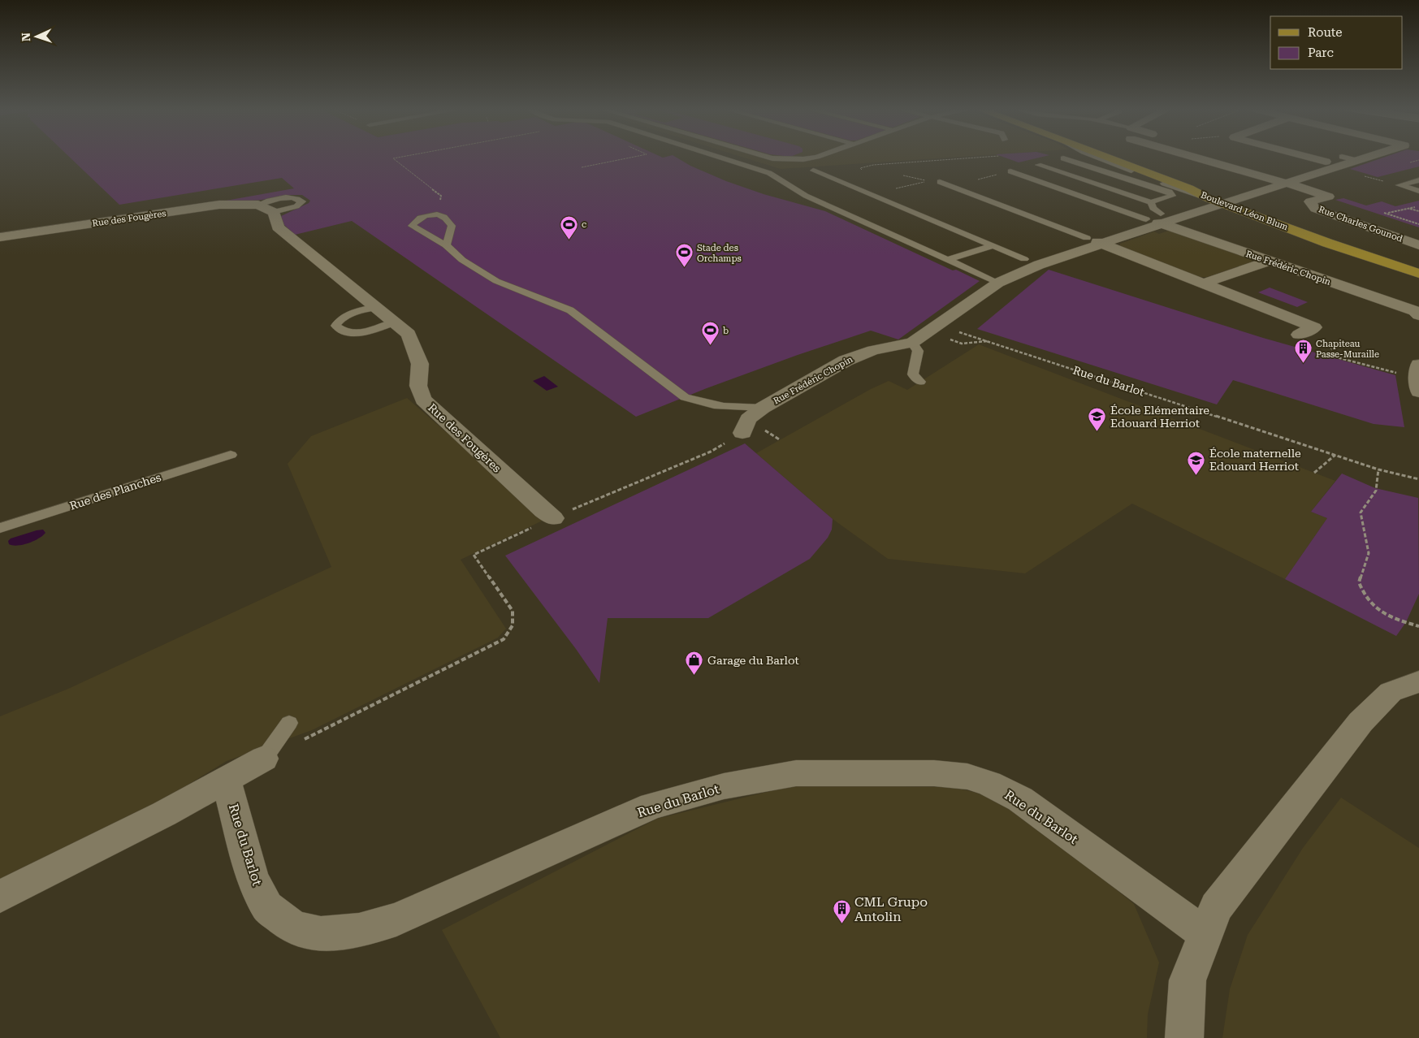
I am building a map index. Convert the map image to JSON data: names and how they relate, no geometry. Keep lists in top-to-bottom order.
{
  "streets": {
    "main road": ["Boulevard Léon Blum"],
    "street": [
      "Rue des Fougères",
      "Rue Charles Gounod",
      "Rue Frédéric Chopin",
      "Rue du Barlot"
    ],
    "lane": ["Rue des Planches"]
  },
  "crossings": [
    ["Boulevard Léon Blum", "Rue Frédéric Chopin"],
    ["Rue Charles Gounod", "Rue Frédéric Chopin"],
    ["Rue Frédéric Chopin", "Rue du Barlot"]
  ],
  "places": {
    "sports": ["c", "Stade des Orchamps", "b"],
    "building": ["Chapiteau Passe-Muraille", "CML Grupo Antolin"],
    "school or university": ["École Elémentaire Edouard Herriot", "École maternelle Edouard Herriot"],
    "shop": ["Garage du Barlot"]
  },
  "legend": ["Route", "Parc"],
  "north": "left"
}
